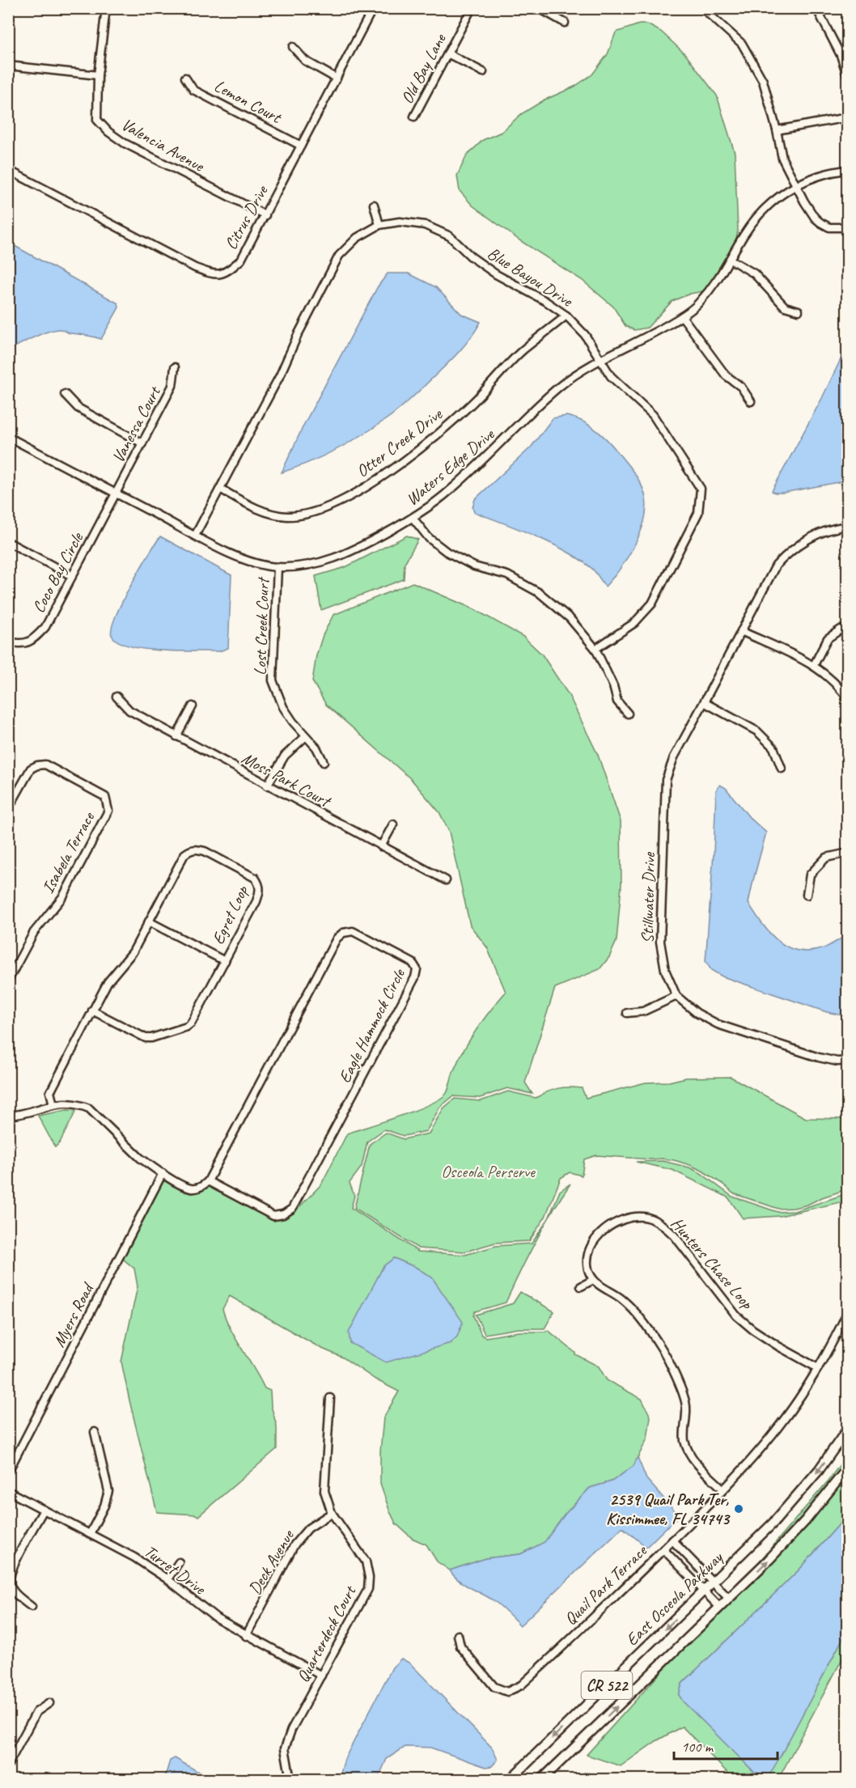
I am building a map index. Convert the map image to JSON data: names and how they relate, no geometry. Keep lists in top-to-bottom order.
{
  "streets": {
    "main road": ["East Osceola Parkway", "CR 522"],
    "street": [
      "Old Bay Lane",
      "Lemon Court",
      "Valencia Avenue",
      "Citrus Drive",
      "Blue Bayou Drive",
      "Vanessa Court",
      "Otter Creek Drive",
      "Waters Edge Drive",
      "Coco Bay Circle",
      "Lost Creek Court",
      "Moss Park Court",
      "Isabela Terrace",
      "Stillwater Drive",
      "Egret Loop",
      "Eagle Hammock Circle",
      "Hunters Chase Loop",
      "Myers Road",
      "Deck Avenue",
      "Turret Drive",
      "Quail Park Terrace",
      "Quarterdeck Court"
    ]
  },
  "crossings": [
    ["Lemon Court", "Citrus Drive"],
    ["Valencia Avenue", "Citrus Drive"],
    ["Blue Bayou Drive", "Otter Creek Drive"],
    ["Blue Bayou Drive", "Waters Edge Drive"],
    ["Vanessa Court", "Waters Edge Drive"],
    ["Vanessa Court", "Coco Bay Circle"],
    ["Waters Edge Drive", "Coco Bay Circle"],
    ["Waters Edge Drive", "Lost Creek Court"],
    ["Hunters Chase Loop", "Quail Park Terrace"],
    ["Deck Avenue", "Turret Drive"],
    ["Deck Avenue", "Quarterdeck Court"],
    ["Turret Drive", "Quarterdeck Court"]
  ],
  "parks": ["Osceola Perserve"],
  "places": ["2539 Quail Park Ter, Kissimmee, FL 34743"],
  "scale_bar": "100 m"
}
